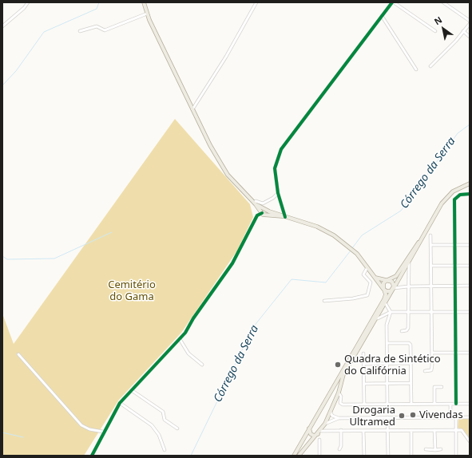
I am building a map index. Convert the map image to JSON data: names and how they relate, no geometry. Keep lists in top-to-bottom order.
{
  "water": ["Córrego da Serra"],
  "parks": ["Cemitério do Gama"],
  "places": ["Quadra de Sintético do Califórnia", "Vivendas", "Drogaria Ultramed"],
  "north": "top left"
}
